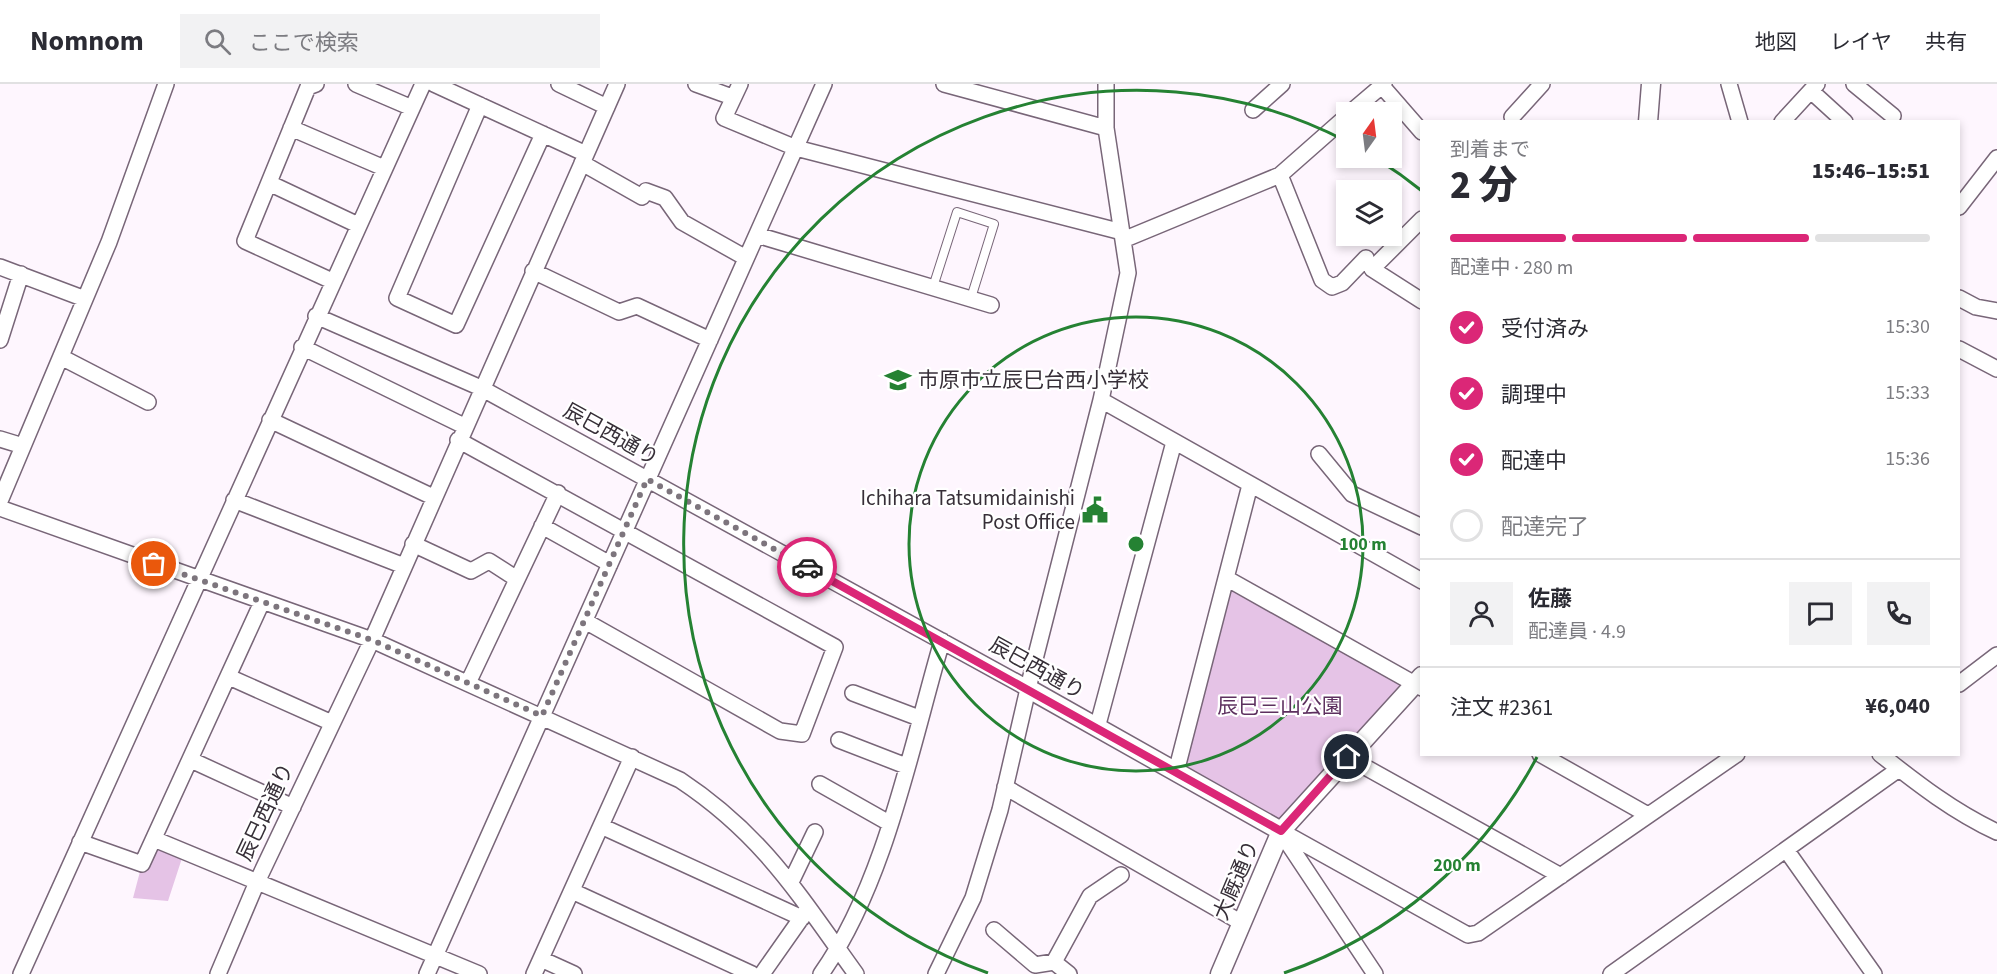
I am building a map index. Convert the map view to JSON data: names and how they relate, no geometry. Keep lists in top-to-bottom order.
{
  "streets": {
    "street": ["辰巳西通り", "大厩通り"]
  },
  "crossings": [
    ["辰巳西通り", "大厩通り"]
  ],
  "parks": ["辰巳三山公園"],
  "places": {
    "school or university": ["市原市立辰巳台西小学校"],
    "public building": ["Ichihara Tatsumidainishi Post Office"]
  },
  "north": "top",
  "page": {
    "header": "Nomnom",
    "search": "ここで検索",
    "nav": ["地図", "レイヤ", "共有"],
    "heading": ["2 分", "到着まで", "15:46–15:51"],
    "panel": [
      "佐藤",
      "配達員 · 4.9",
      "注文 #2361",
      "¥6,040"
    ],
    "bar": "配達中 · 280 m",
    "list": [
      ["受付済み", "15:30"],
      ["調理中", "15:33"],
      ["配達中", "15:36"],
      "配達完了"
    ]
  },
  "rings": ["100 m", "200 m"]
}
